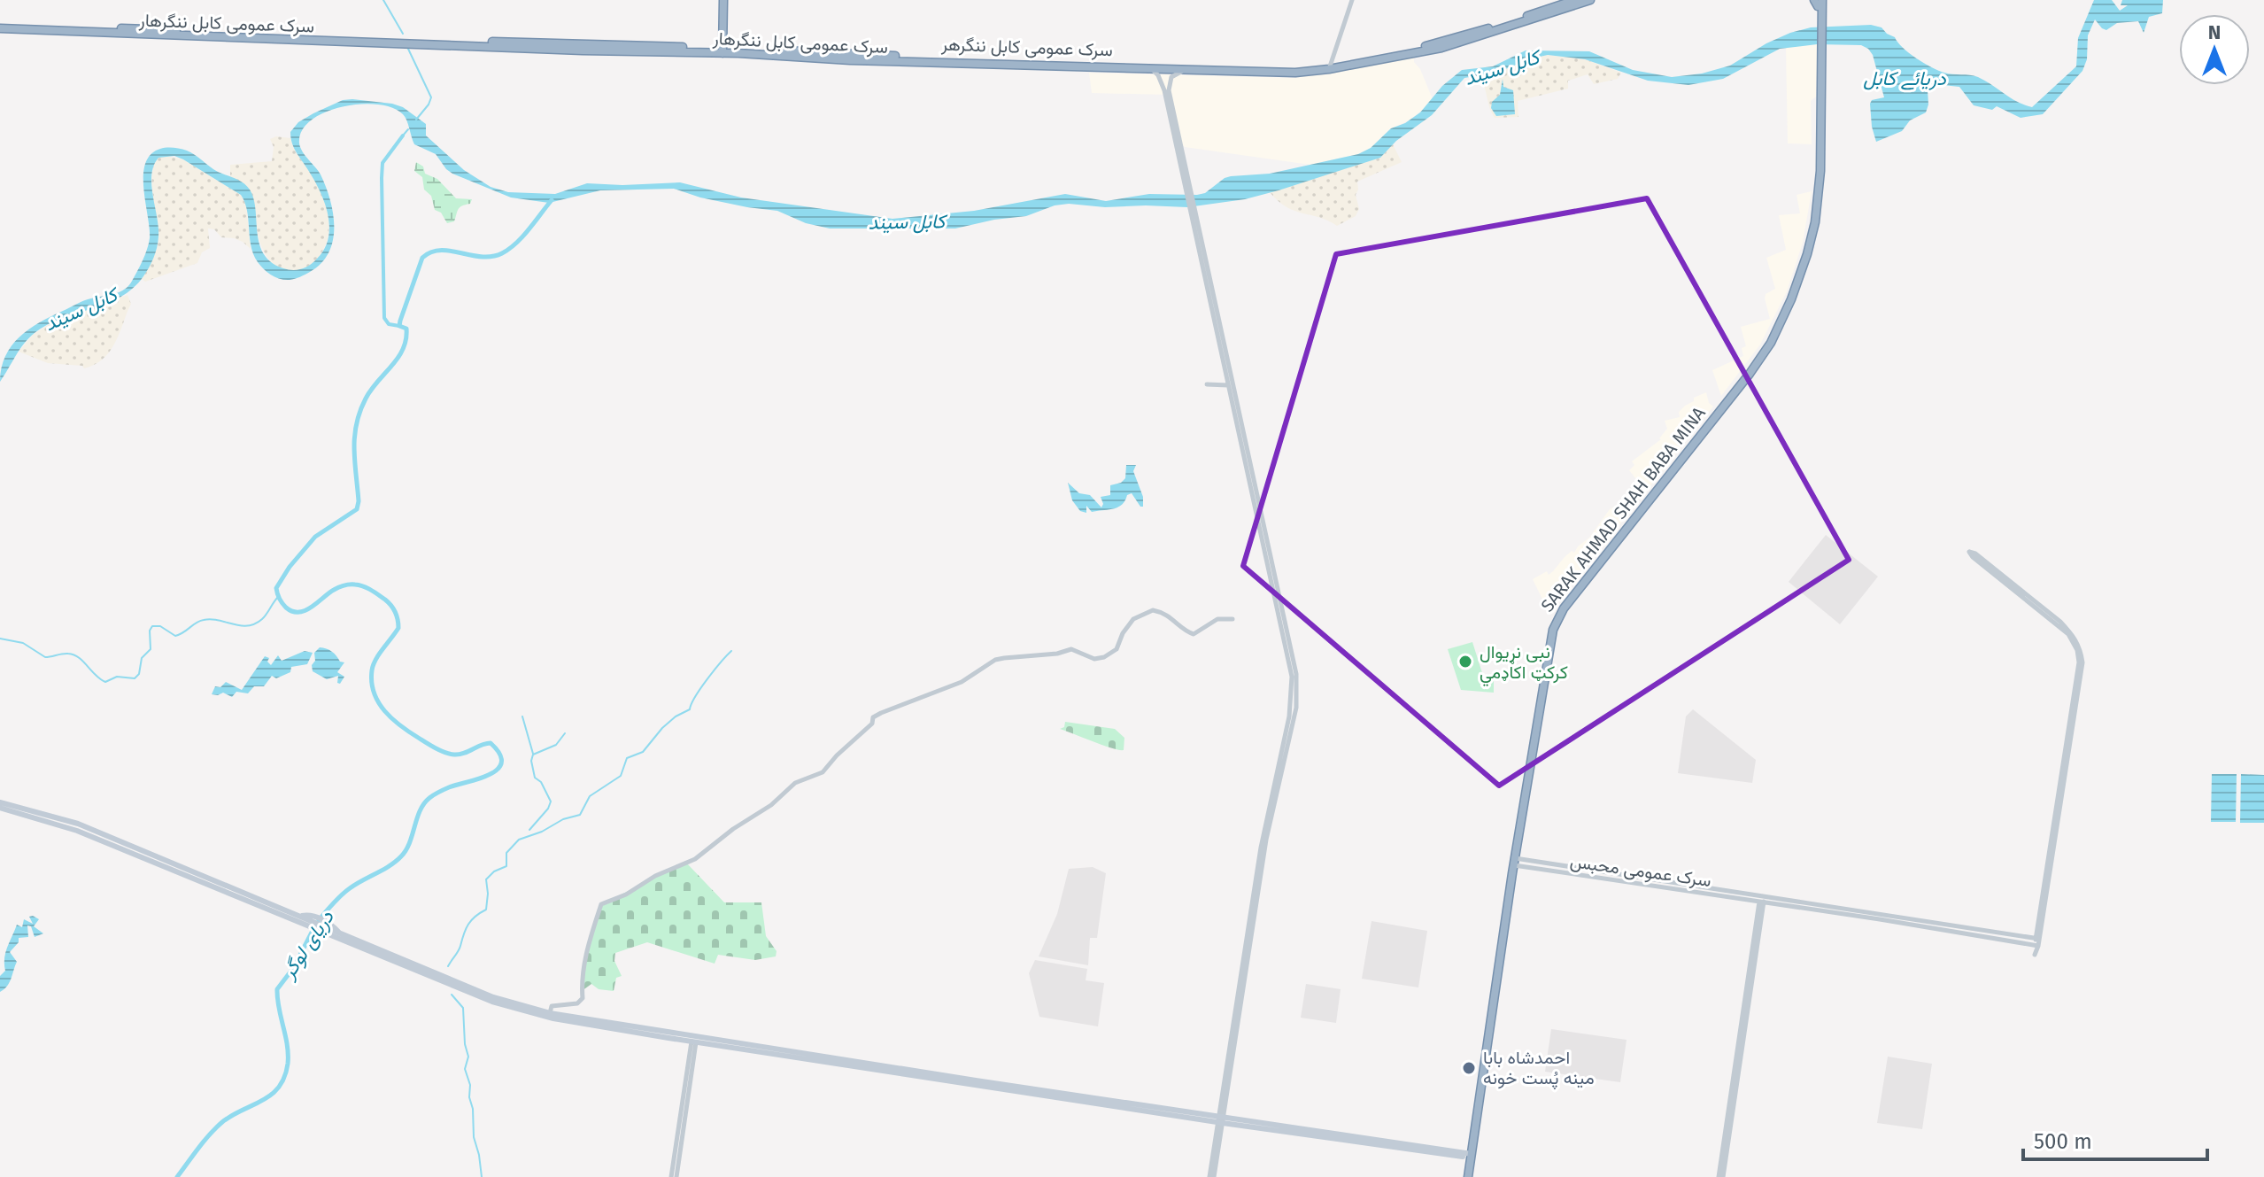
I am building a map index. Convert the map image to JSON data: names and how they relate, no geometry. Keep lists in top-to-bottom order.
{
  "streets": {
    "highway": ["سرک عمومی کابل ننگرهار", "سرک عمومی کابل ننگرهر", "SARAK AHMAD SHAH BABA MINA"],
    "street": ["سرک عمومی محبس"]
  },
  "crossings": [
    ["سرک عمومی کابل ننگرهار", "سرک عمومی کابل ننگرهر"]
  ],
  "water": ["کابل سيند", "دریائے کابل", "دریای لوگر"],
  "places": ["نبی نړیوال کرکټ اکاډمي", "احمدشاه بابا مینه پُست خونه"],
  "scale_bar": "500 m",
  "north": "top"
}
